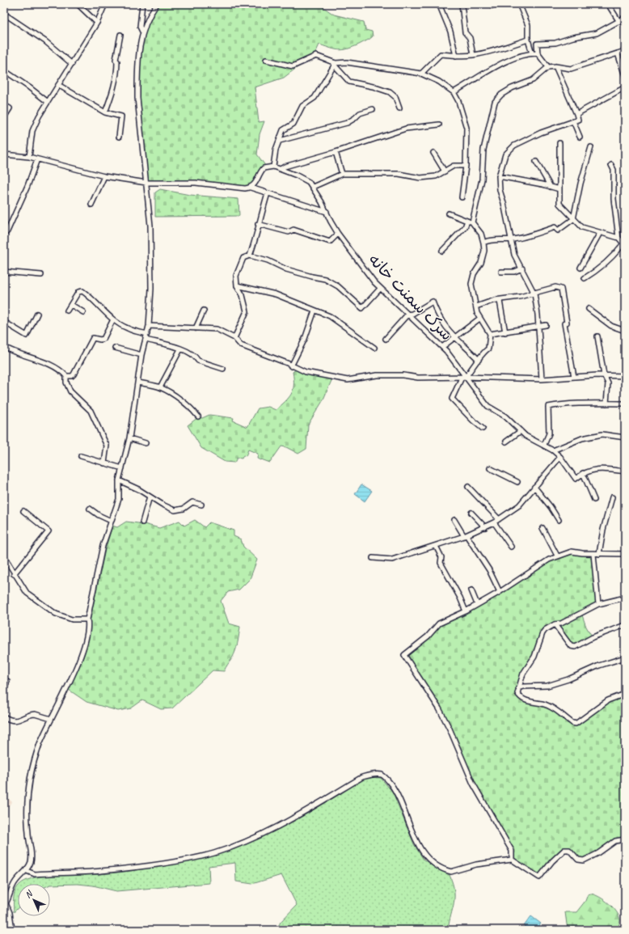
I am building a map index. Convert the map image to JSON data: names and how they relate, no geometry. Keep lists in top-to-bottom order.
{
  "streets": {
    "street": ["سرک سمنت خانه"]
  },
  "north": "top left"
}
